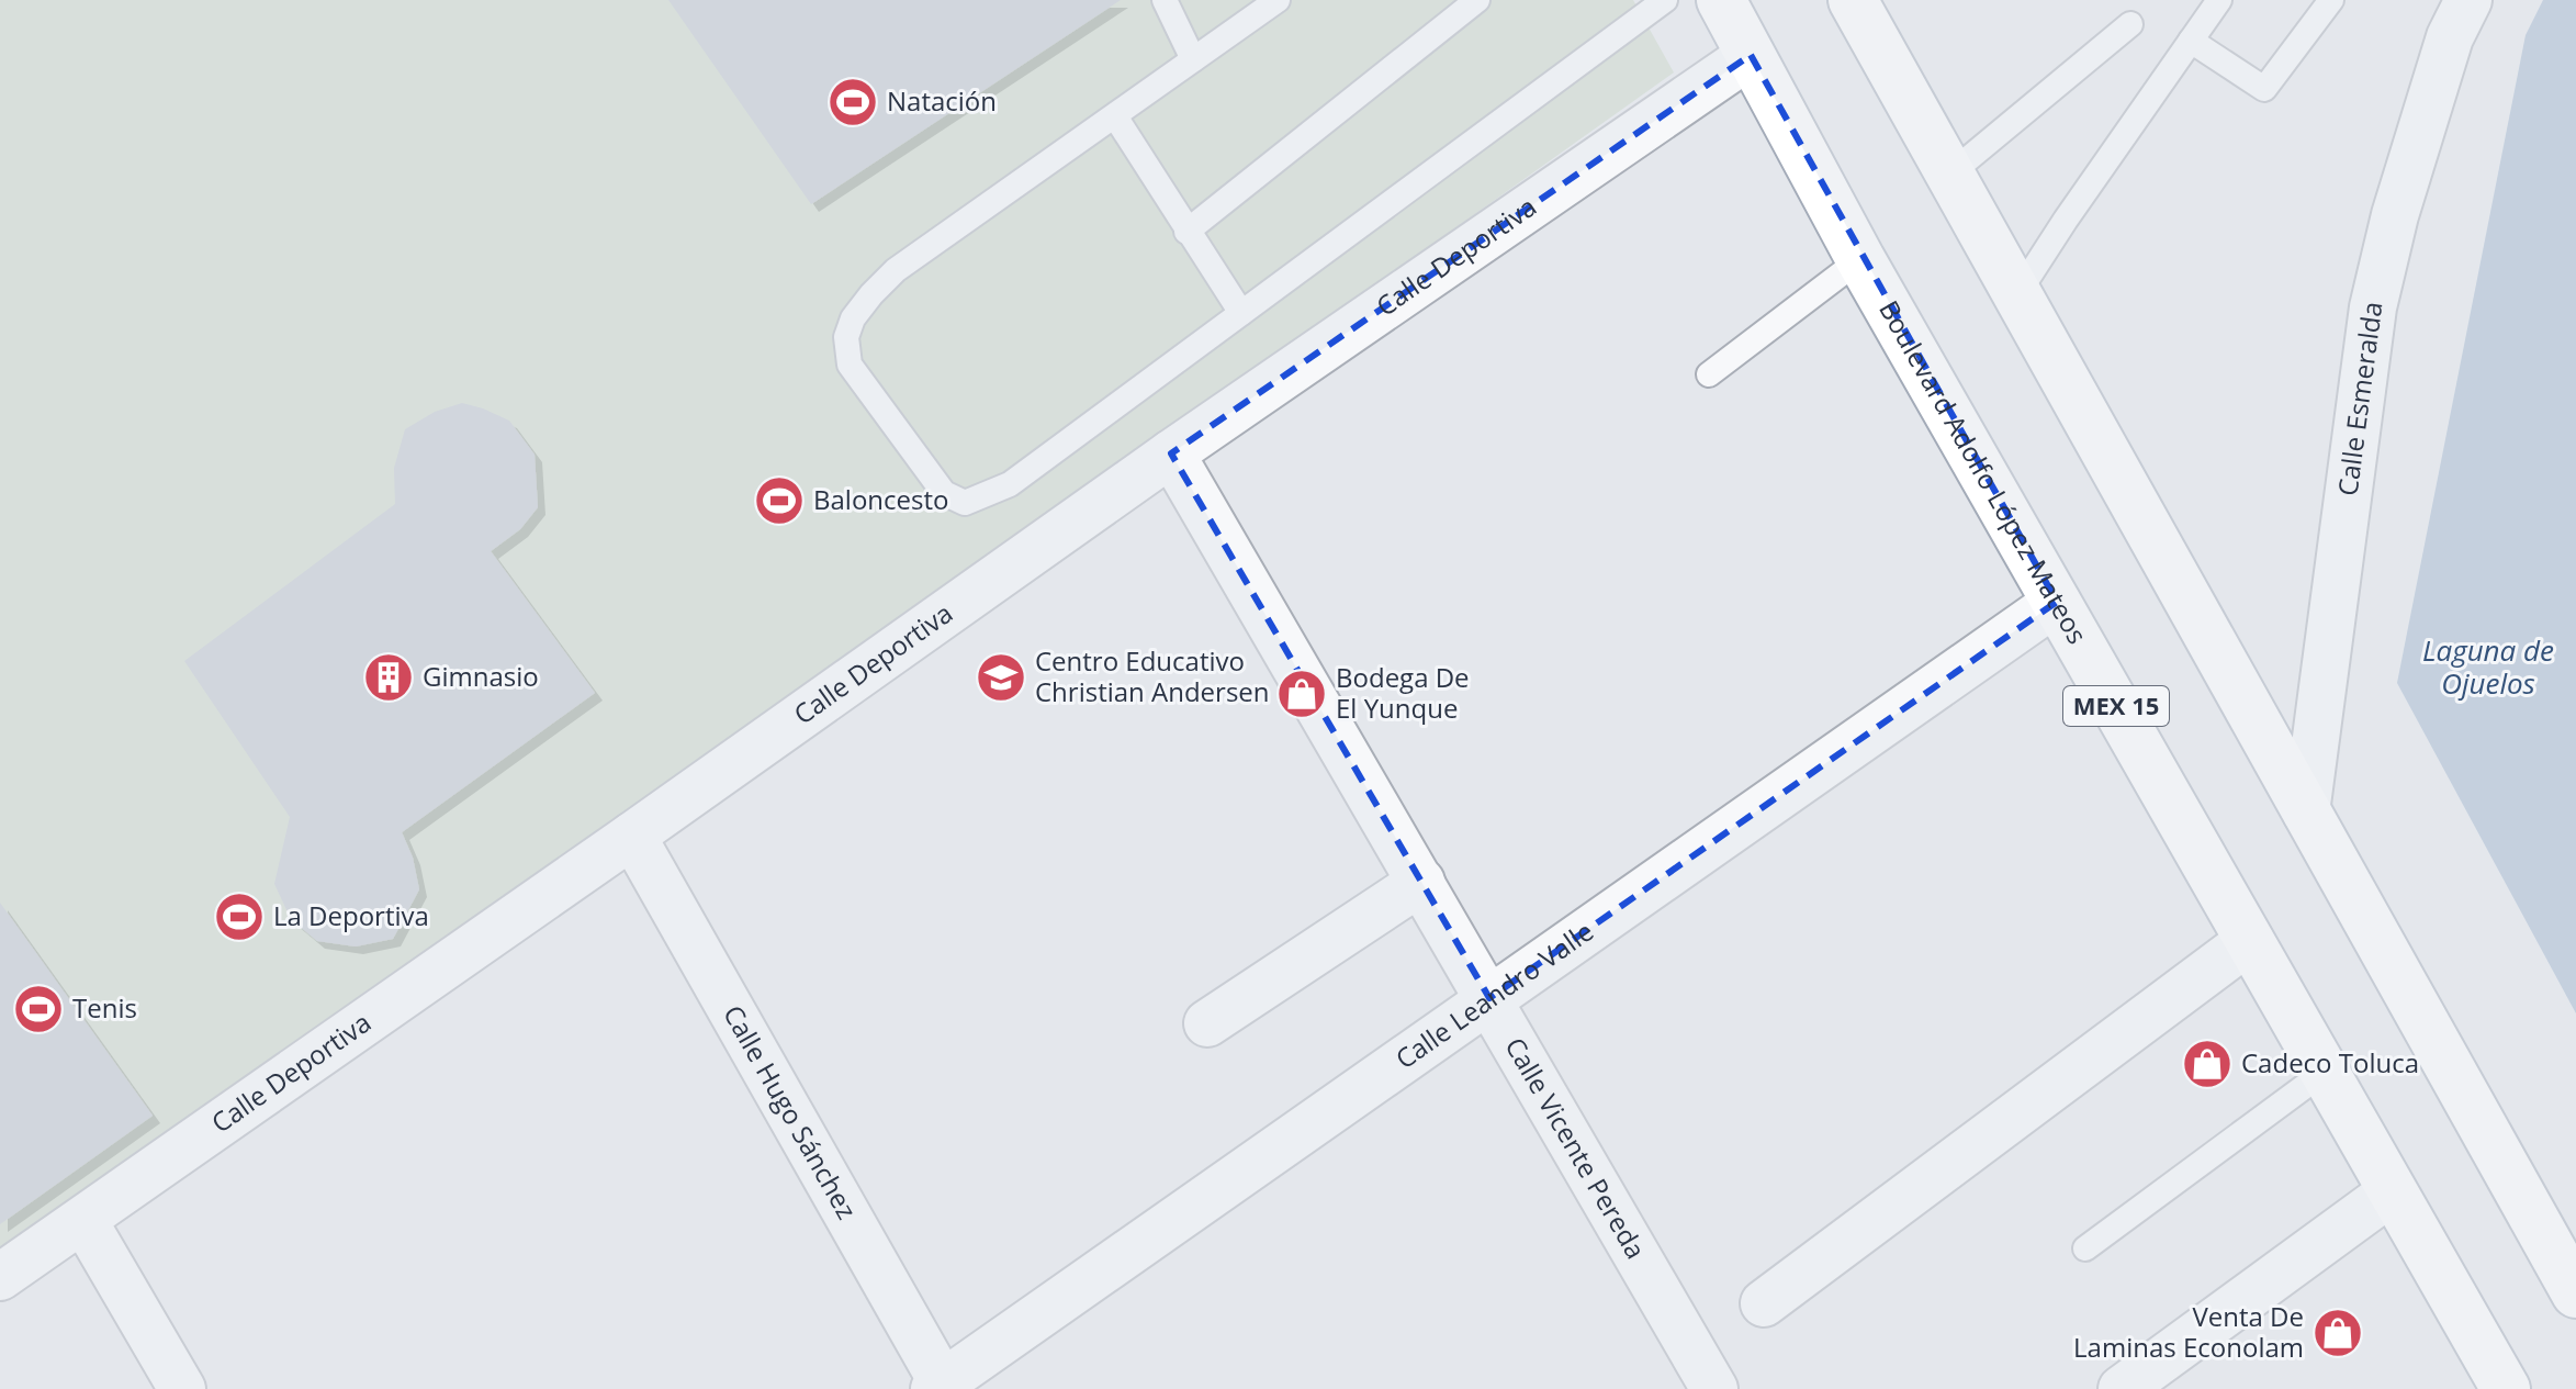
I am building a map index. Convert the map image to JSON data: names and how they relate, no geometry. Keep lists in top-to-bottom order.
{
  "streets": {
    "main road": ["Boulevard Adolfo López Mateos", "MEX 15"],
    "street": [
      "Calle Deportiva",
      "Calle Esmeralda",
      "Calle Leandro Valle",
      "Calle Hugo Sánchez",
      "Calle Vicente Pereda"
    ]
  },
  "crossings": [
    ["Calle Deportiva", "Boulevard Adolfo López Mateos"],
    ["Calle Deportiva", "Calle Hugo Sánchez"],
    ["Calle Deportiva", "Calle Vicente Pereda"],
    ["Boulevard Adolfo López Mateos", "Calle Leandro Valle"],
    ["Calle Leandro Valle", "Calle Hugo Sánchez"],
    ["Calle Leandro Valle", "Calle Vicente Pereda"]
  ],
  "water": ["Laguna de Ojuelos"],
  "places": {
    "sports": [
      "Natación",
      "Baloncesto",
      "La Deportiva",
      "Tenis"
    ],
    "building": ["Gimnasio"],
    "school or university": ["Centro Educativo Christian Andersen"],
    "shop": ["Bodega De El Yunque", "Cadeco Toluca", "Venta De Laminas Econolam"]
  }
}
